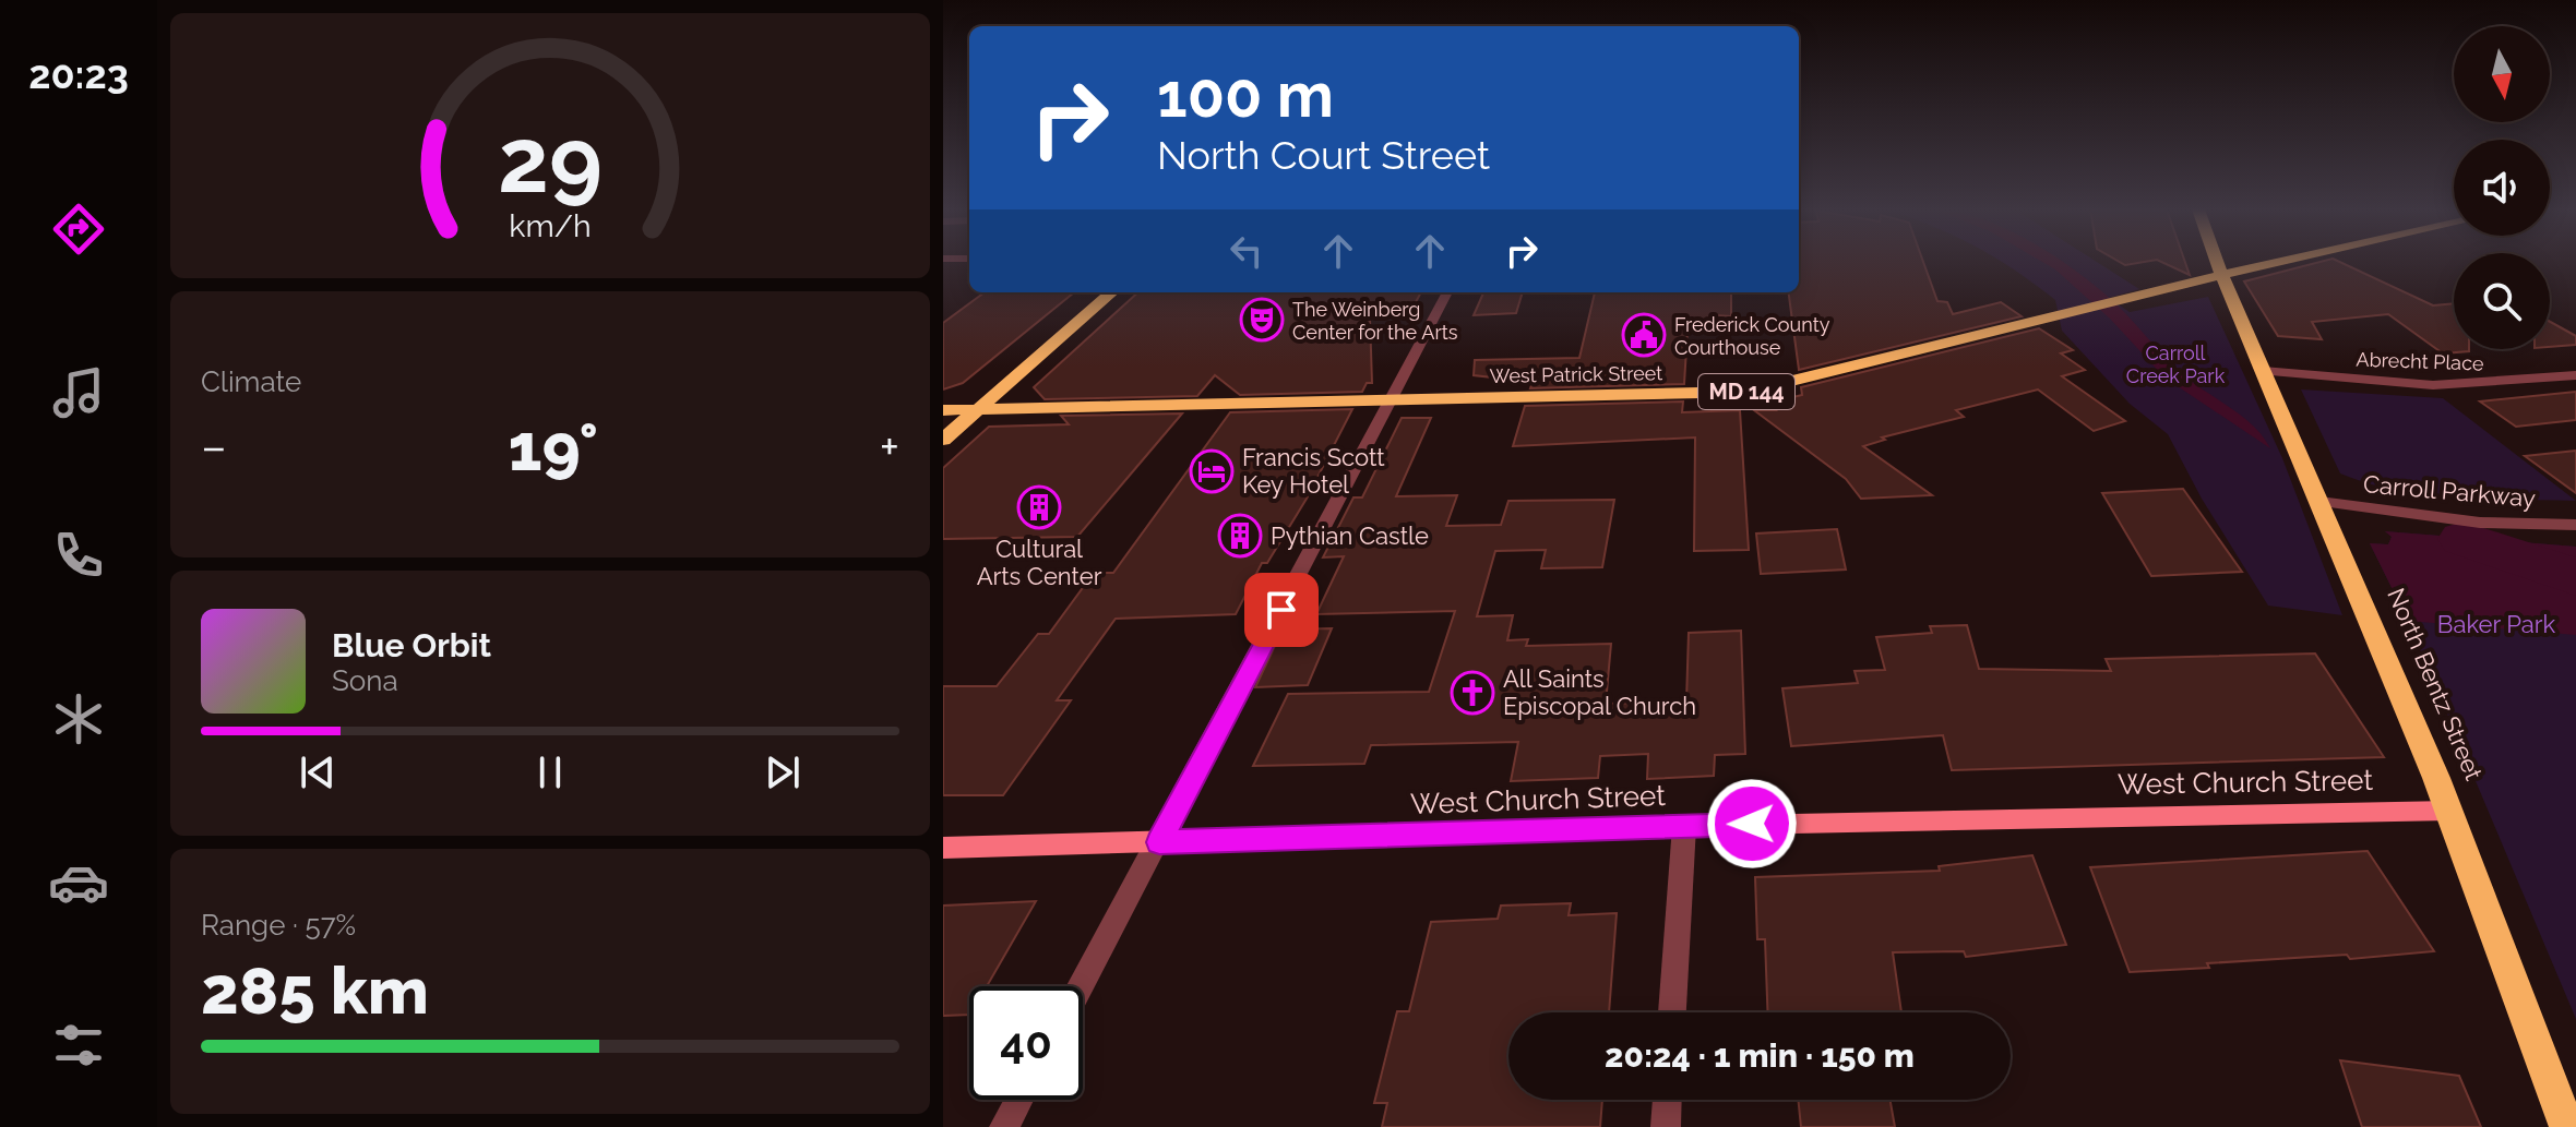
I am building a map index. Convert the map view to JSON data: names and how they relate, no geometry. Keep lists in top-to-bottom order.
{
  "streets": {
    "main road": ["West Patrick Street", "MD 144", "North Bentz Street"],
    "street": ["Abrecht Place", "Carroll Parkway", "West Church Street"]
  },
  "crossings": [
    ["Abrecht Place", "North Bentz Street"],
    ["West Patrick Street", "MD 144"],
    ["West Patrick Street", "North Bentz Street"],
    ["Carroll Parkway", "North Bentz Street"],
    ["North Bentz Street", "West Church Street"]
  ],
  "parks": ["Carroll Creek Park", "Baker Park"],
  "places": {
    "theatre": ["The Weinberg Center for the Arts"],
    "public building": ["Frederick County Courthouse"],
    "hotel": ["Francis Scott Key Hotel"],
    "building": ["Cultural Arts Center", "Pythian Castle"],
    "church": ["All Saints Episcopal Church"]
  },
  "north": "bottom",
  "page": {
    "tabs": "20:23",
    "turn": ["100 m", "North Court Street"],
    "tile": [
      "Climate",
      ["Range · 57%", "285 km"]
    ],
    "heat": ["−", "19°", "+"],
    "song": ["Blue Orbit", "Sona"],
    "limit": "40",
    "trip": "20:24 · 1 min · 150 m",
    "gauge": ["29", "km/h"]
  }
}
